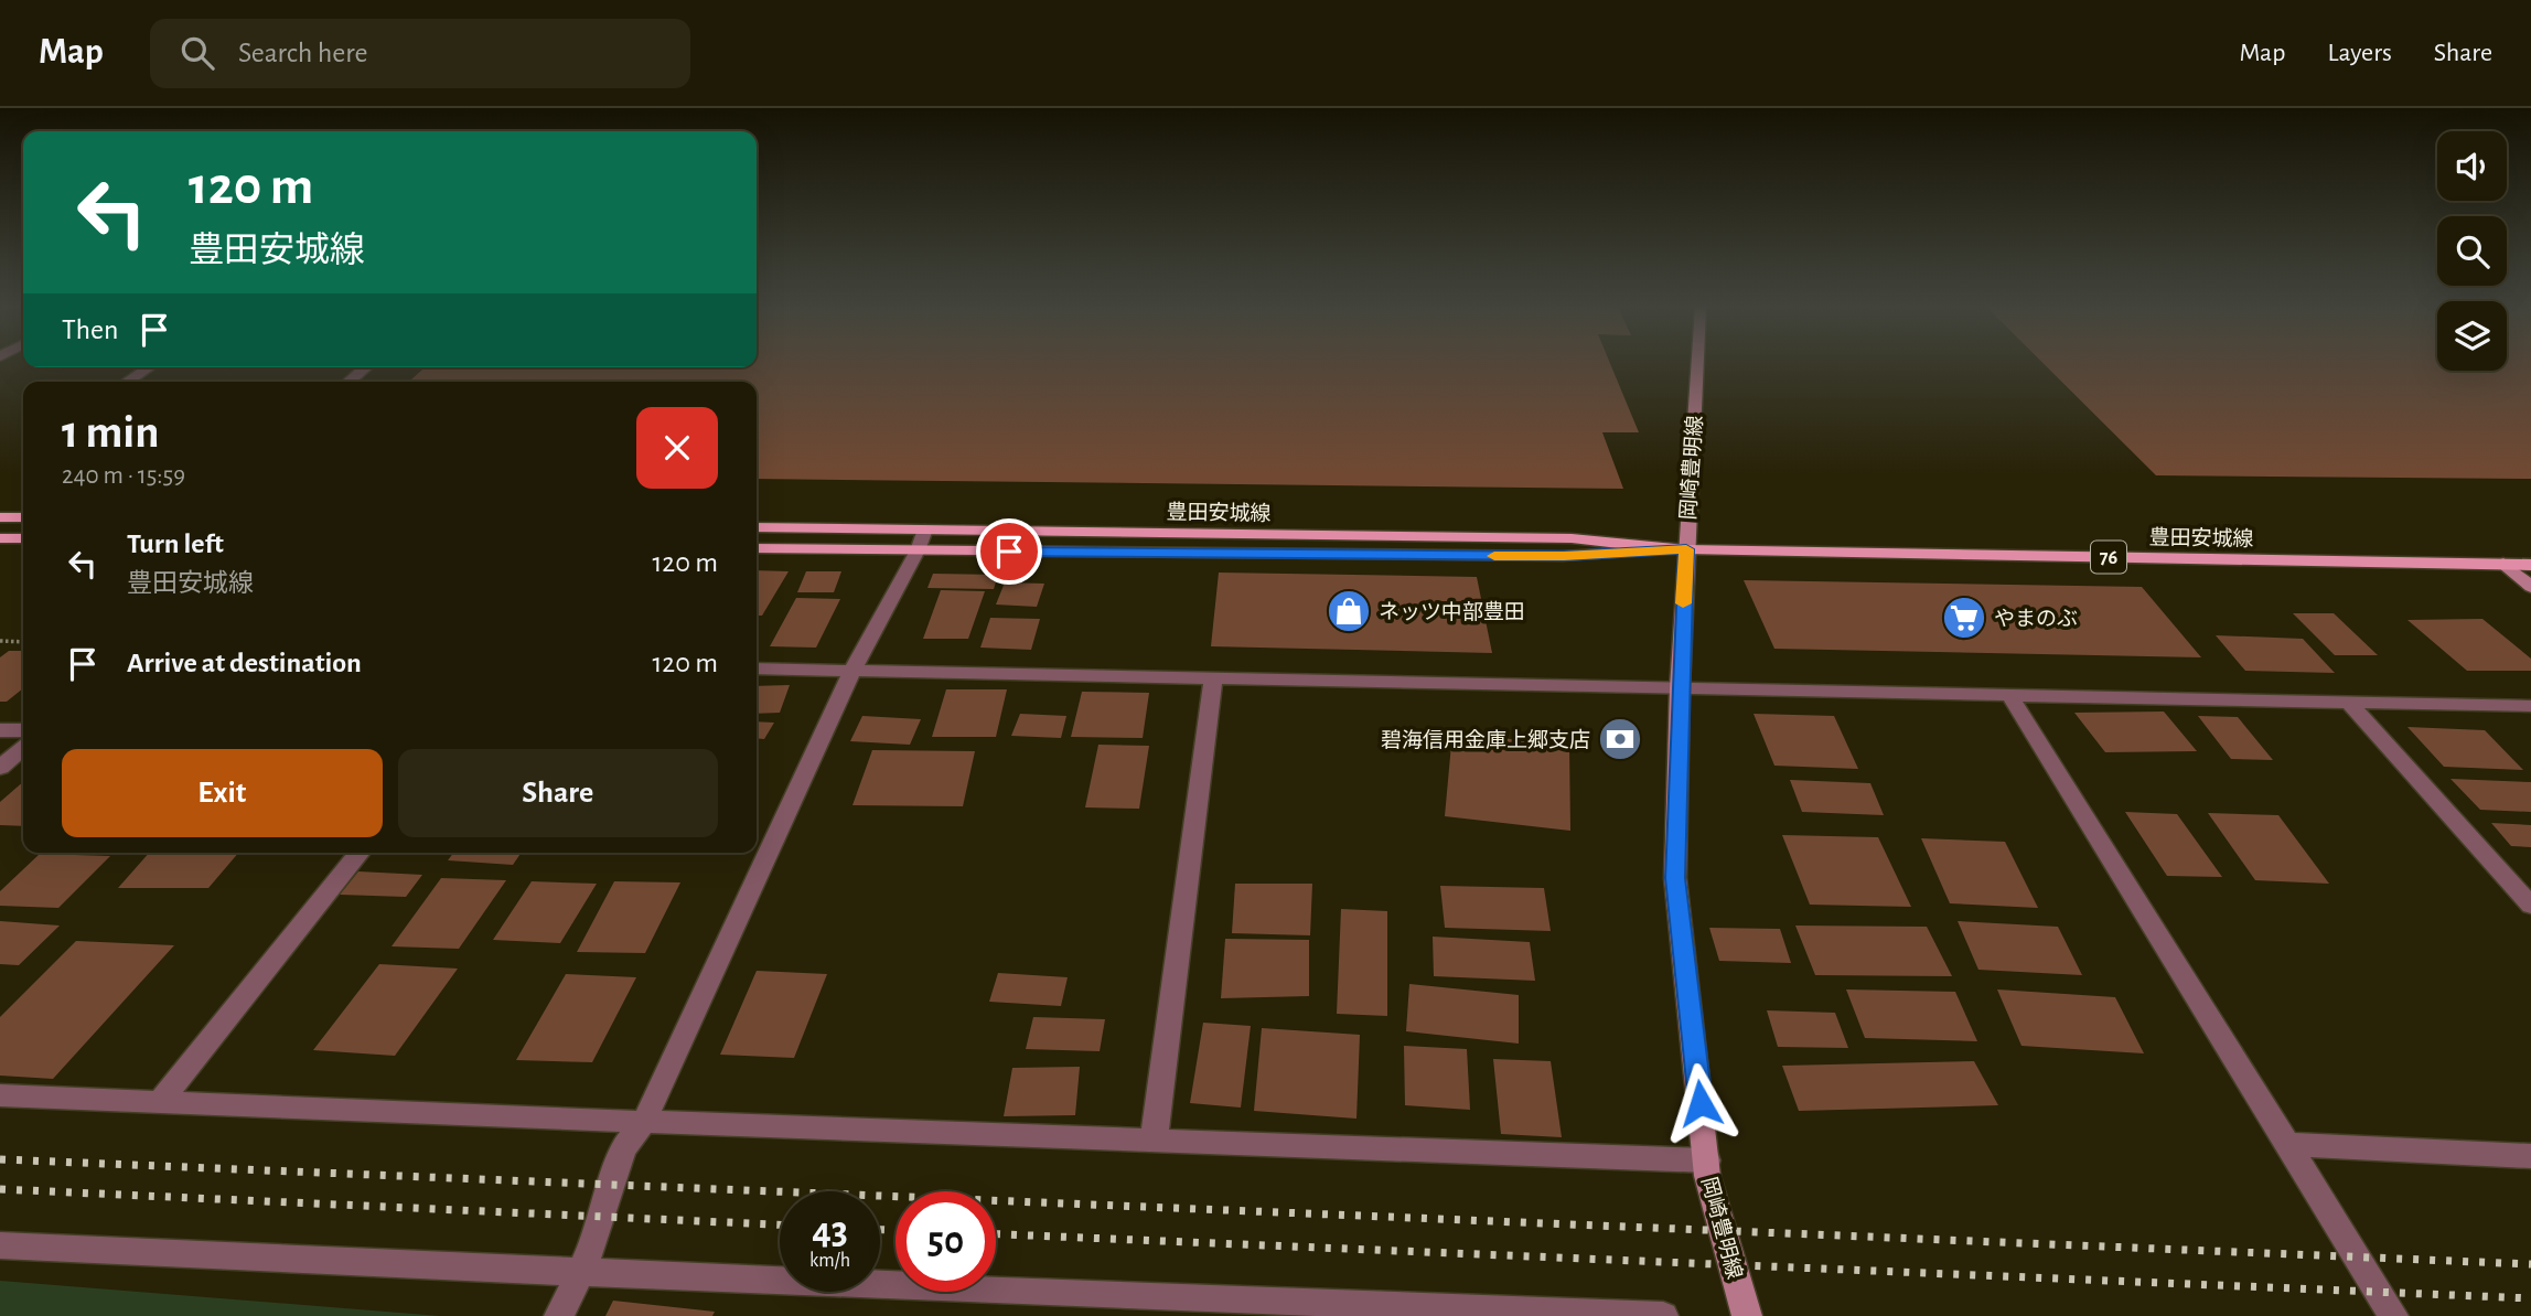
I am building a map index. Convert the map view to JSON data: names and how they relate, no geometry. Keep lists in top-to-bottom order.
{
  "streets": {
    "main road": ["岡崎豊明線", "豊田安城線", "76"]
  },
  "crossings": [
    ["岡崎豊明線", "豊田安城線"]
  ],
  "places": {
    "shop": ["ネッツ中部豊田"],
    "supermarket": ["やまのぶ"],
    "bank": ["碧海信用金庫上郷支店"]
  },
  "page": {
    "header": "Map",
    "search": "Search here",
    "nav": ["Map", "Layers", "Share"],
    "turn": ["120 m", "豊田安城線"],
    "then": "Then",
    "heading": ["1 min", "240 m · 15:59"],
    "list": [
      {
        "name": "Turn left",
        "note": "豊田安城線",
        "value": "120 m"
      },
      {
        "name": "Arrive at destination",
        "value": "120 m"
      }
    ],
    "buttons": ["Exit", "Share"],
    "speed": "43 km/h",
    "limit": "50"
  }
}
